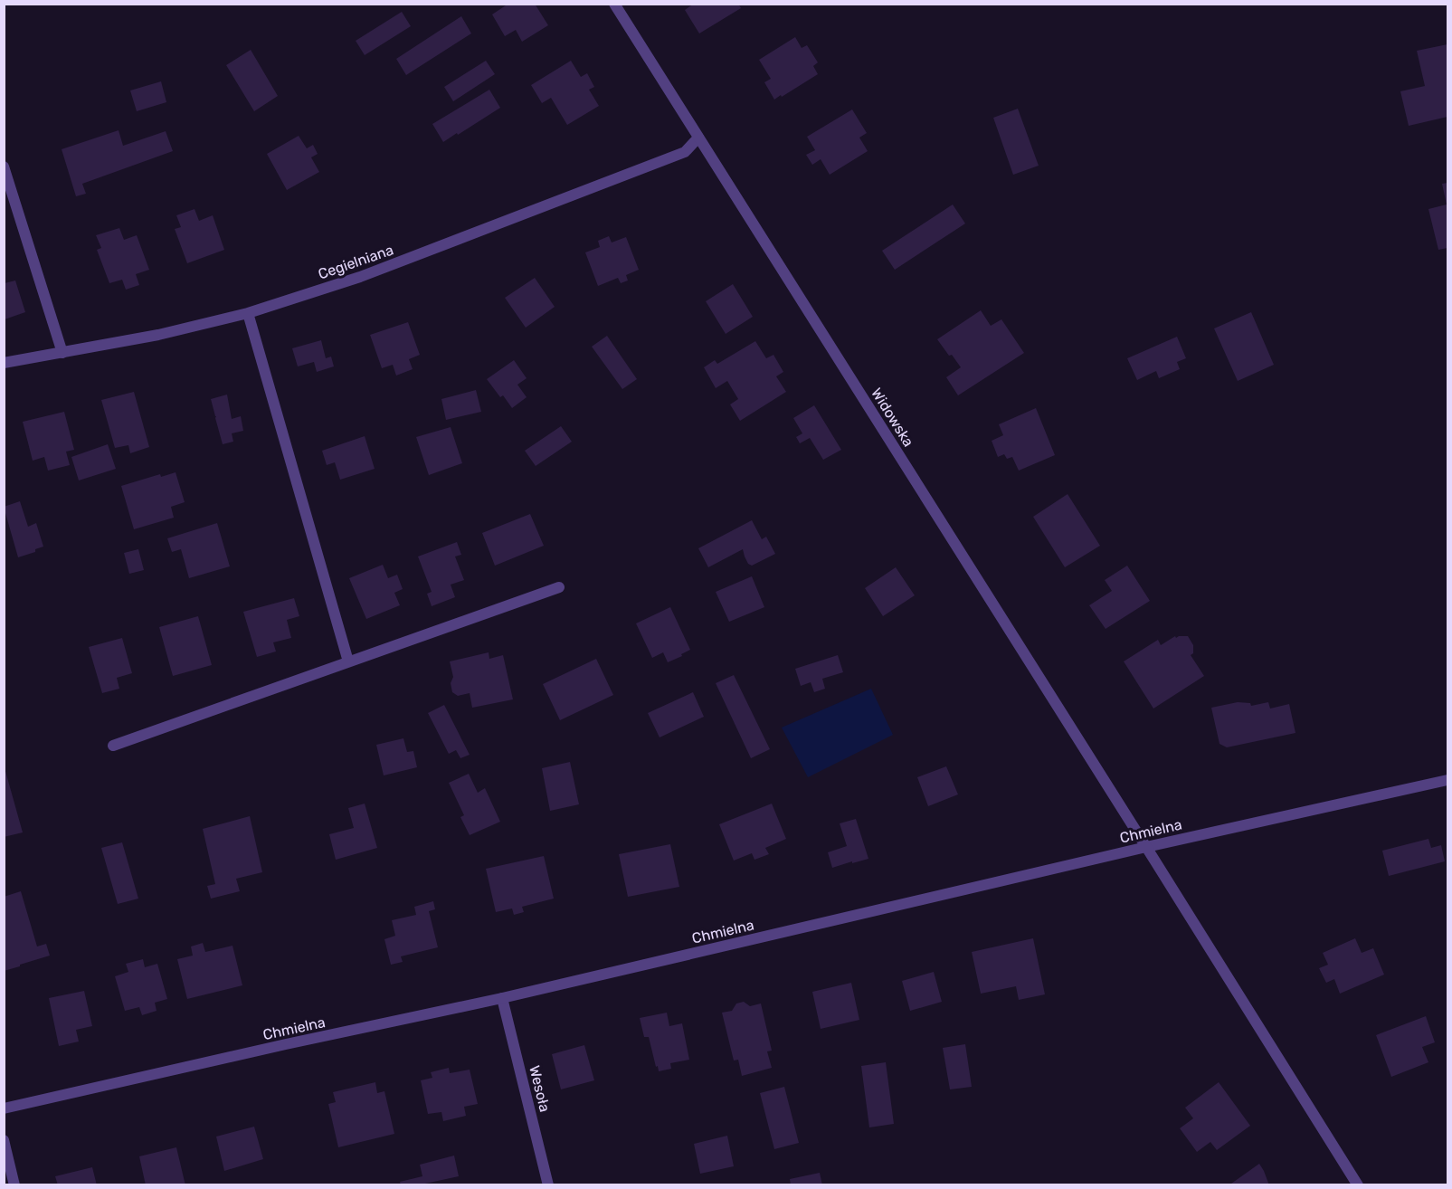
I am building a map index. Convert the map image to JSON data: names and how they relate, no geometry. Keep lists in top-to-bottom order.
{
  "streets": {
    "street": [
      "Cegielniana",
      "Widowska",
      "Chmielna",
      "Wesoła"
    ]
  },
  "crossings": [
    ["Cegielniana", "Widowska"],
    ["Widowska", "Chmielna"],
    ["Chmielna", "Wesoła"]
  ]
}
